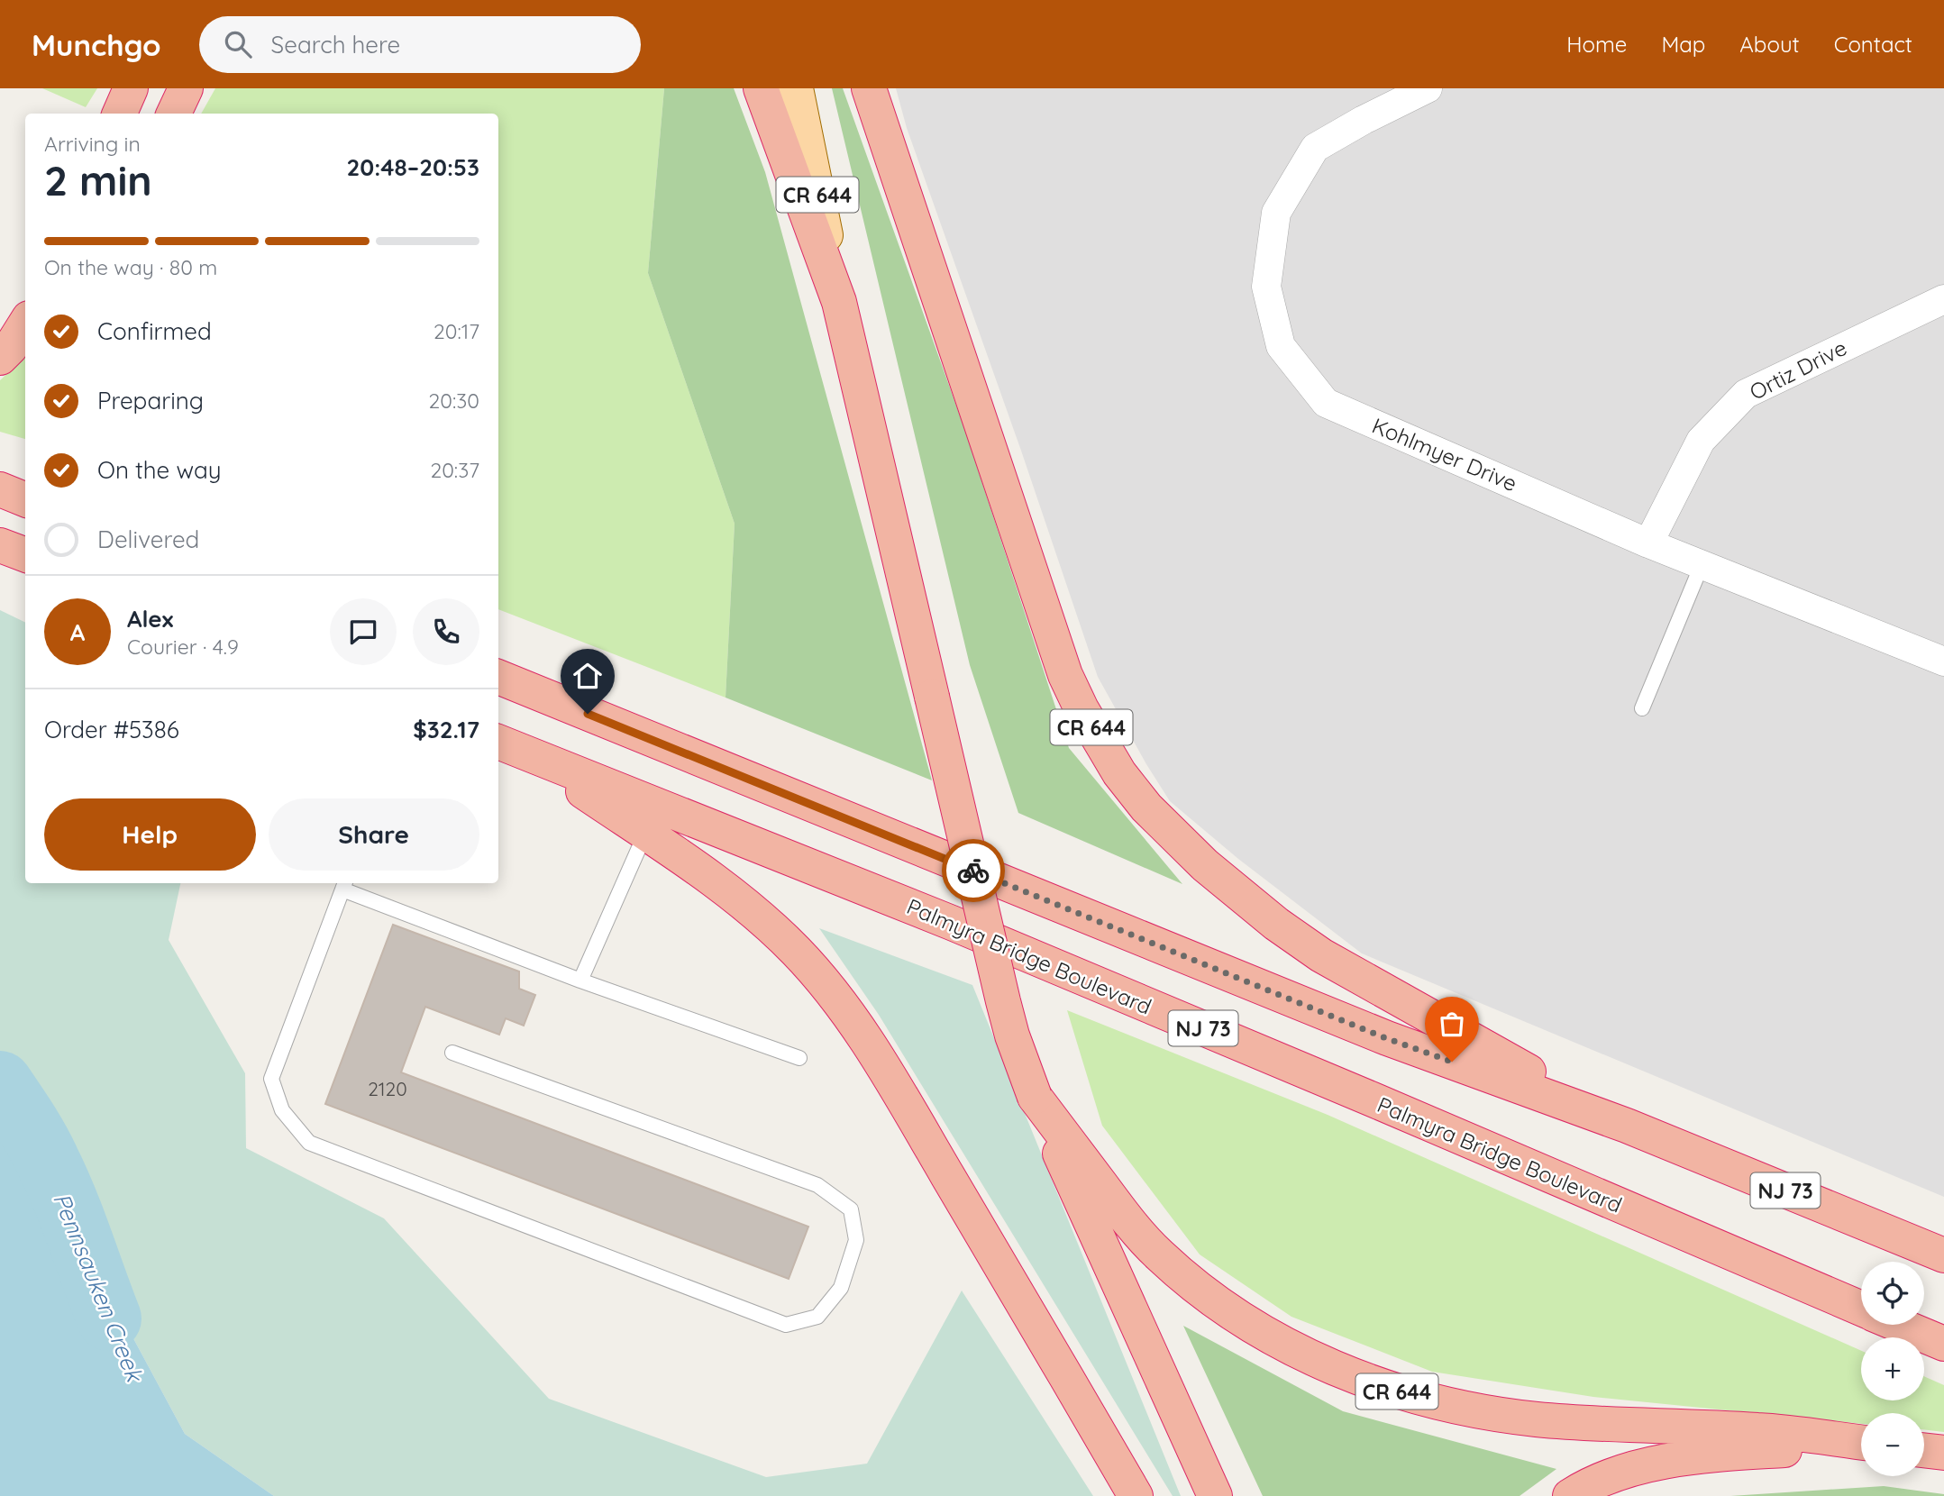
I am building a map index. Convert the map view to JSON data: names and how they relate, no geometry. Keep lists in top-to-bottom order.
{
  "streets": {
    "highway": ["CR 644", "Palmyra Bridge Boulevard", "NJ 73"],
    "street": ["Ortiz Drive", "Kohlmyer Drive"]
  },
  "crossings": [
    ["CR 644", "NJ 73"],
    ["Ortiz Drive", "Kohlmyer Drive"]
  ],
  "water": ["Pennsauken Creek"],
  "house_numbers": ["2120"],
  "page": {
    "header": "Munchgo",
    "search": "Search here",
    "nav": [
      "Home",
      "Map",
      "About",
      "Contact"
    ],
    "heading": ["2 min", "Arriving in", "20:48–20:53"],
    "panel": [
      "Alex",
      "Courier · 4.9",
      "Order #5386",
      "$32.17"
    ],
    "bar": "On the way · 80 m",
    "list": [
      ["Confirmed", "20:17"],
      ["Preparing", "20:30"],
      ["On the way", "20:37"],
      "Delivered"
    ],
    "round": "A",
    "buttons": ["Help", "Share"],
    "map_buttons": ["+", "−"]
  }
}
